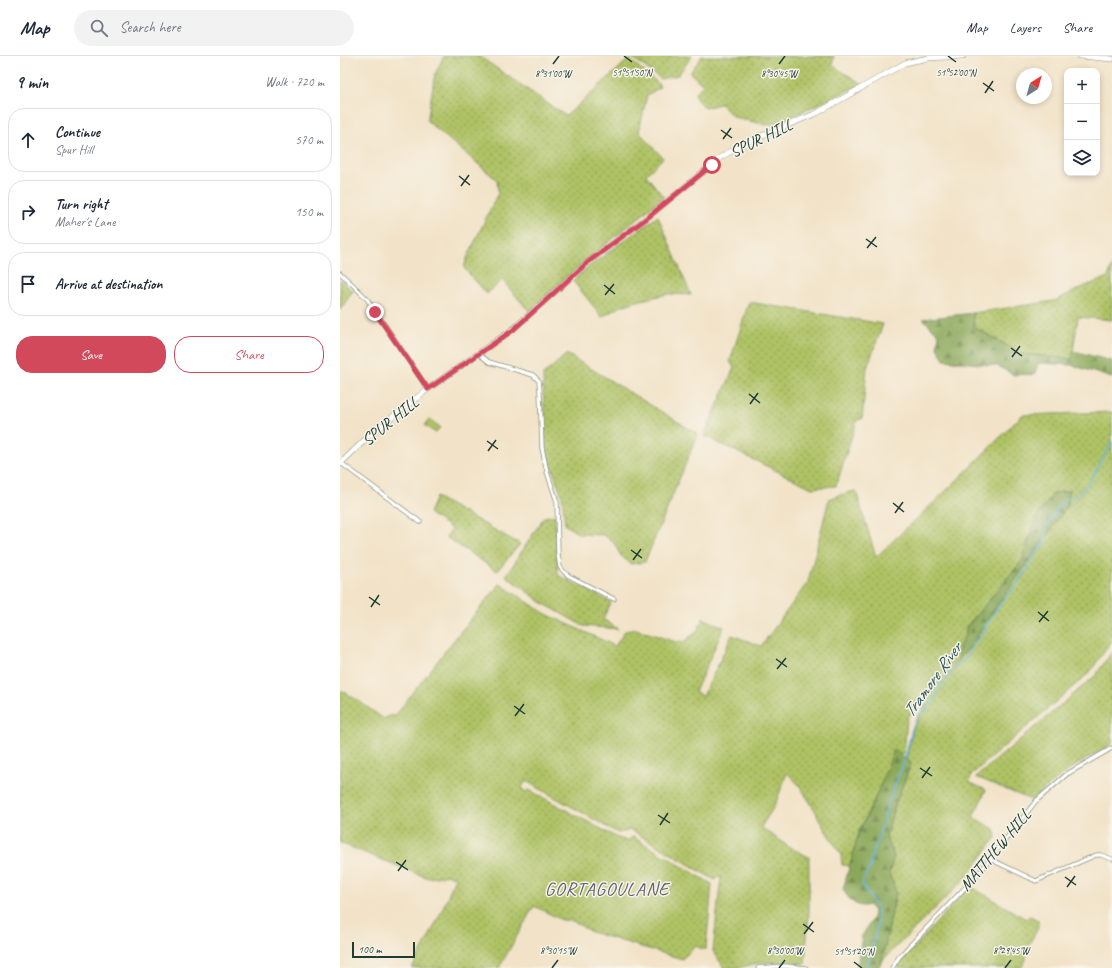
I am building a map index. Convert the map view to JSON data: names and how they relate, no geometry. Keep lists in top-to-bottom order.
{
  "streets": {
    "street": ["SPUR HILL", "MATTHEW HILL"]
  },
  "districts": ["GORTAGOULANE"],
  "water": ["Tramore River"],
  "scale_bar": "100 m",
  "north": "top right",
  "page": {
    "header": "Map",
    "search": "Search here",
    "nav": ["Map", "Layers", "Share"],
    "heading": ["9 min", "Walk · 720 m"],
    "map_buttons": ["+", "−"],
    "list": [
      ["Continue", "Spur Hill", "570 m"],
      ["Turn right", "Maher's Lane", "150 m"],
      "Arrive at destination"
    ],
    "buttons": ["Save", "Share"],
    "scale": "100 m"
  },
  "coordinates": [
    "51°51'50\"N",
    "51°52'00\"N",
    "8°31'00\"W",
    "8°30'45\"W",
    "8°30'15\"W",
    "8°30'00\"W",
    "8°29'45\"W",
    "51°51'20\"N"
  ]
}
